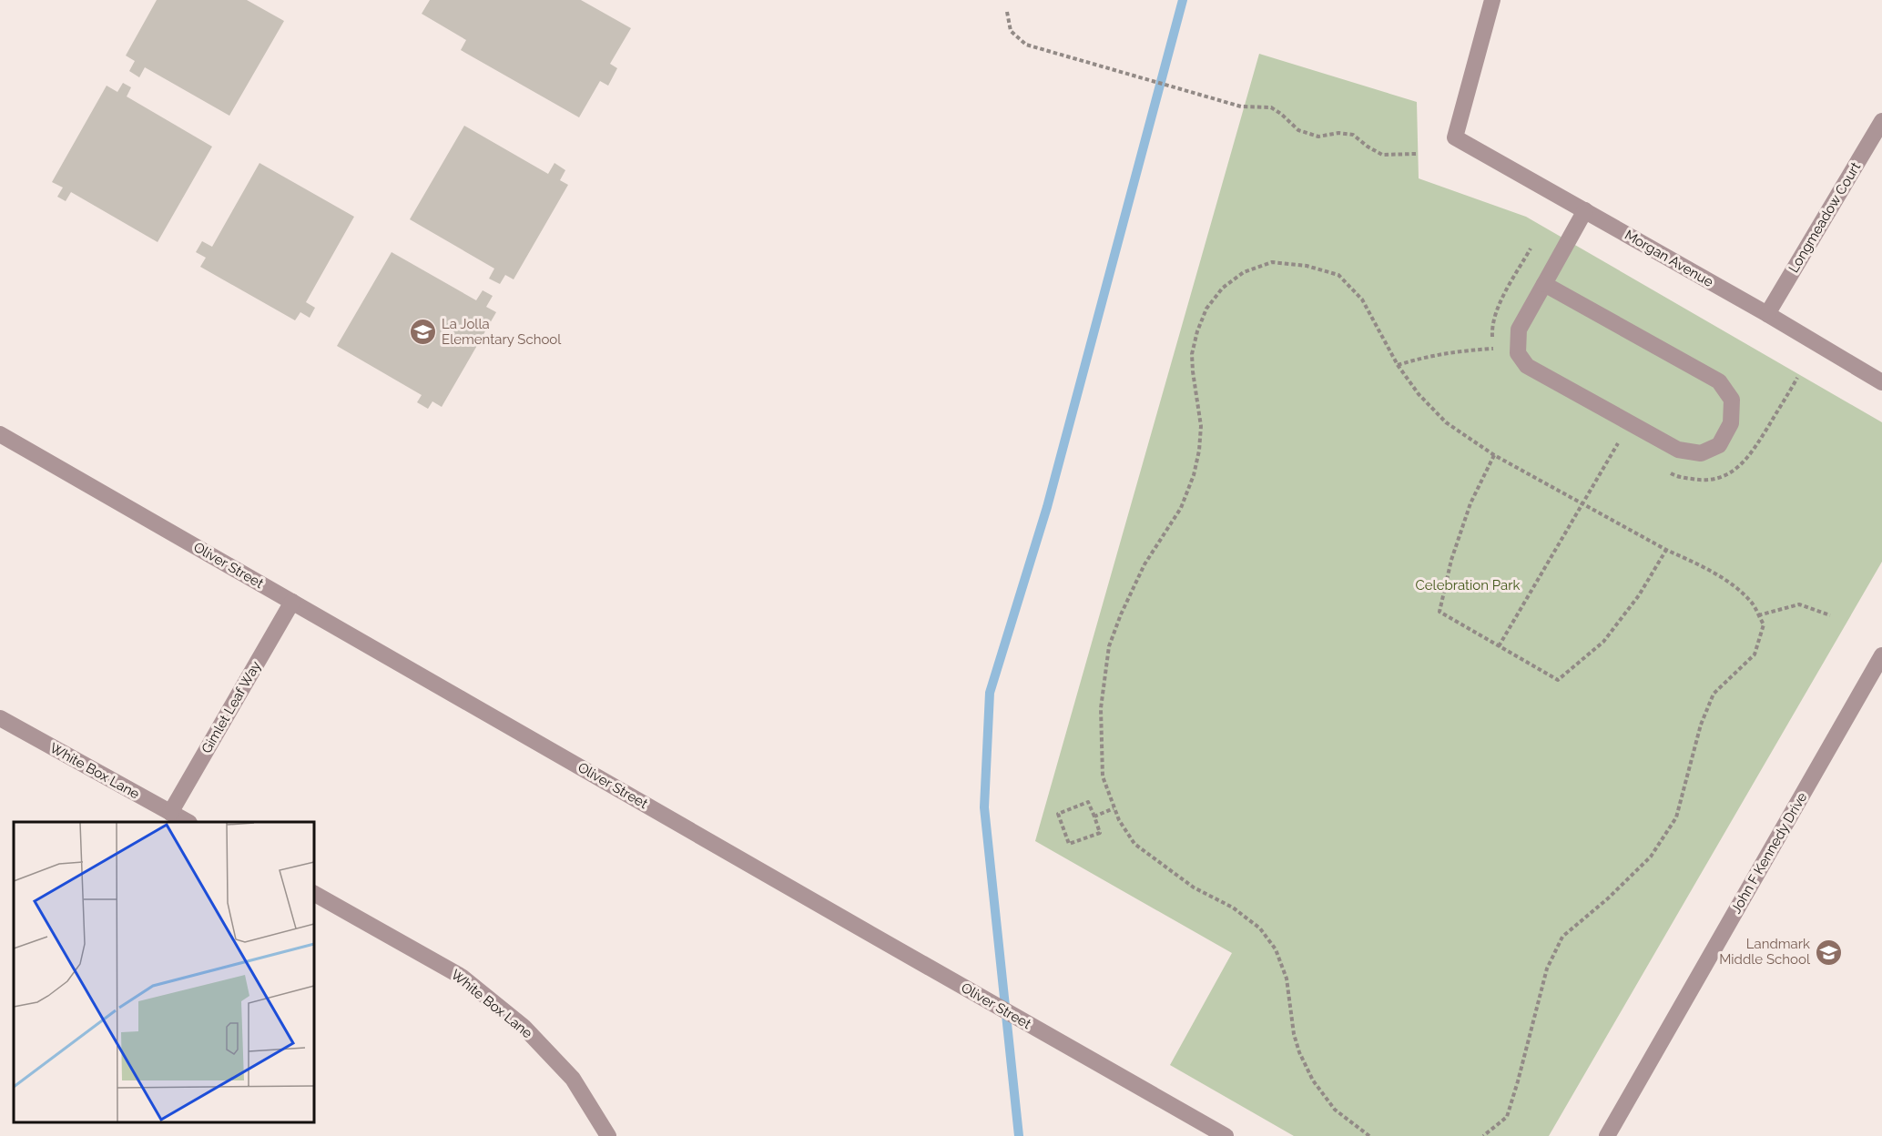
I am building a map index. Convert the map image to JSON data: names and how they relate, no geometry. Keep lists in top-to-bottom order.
{
  "streets": {
    "street": [
      "Longmeadow Court",
      "Morgan Avenue",
      "Oliver Street",
      "Gimlet Leaf Way",
      "White Box Lane",
      "John F Kennedy Drive"
    ]
  },
  "crossings": [
    ["Longmeadow Court", "Morgan Avenue"],
    ["Oliver Street", "Gimlet Leaf Way"],
    ["Gimlet Leaf Way", "White Box Lane"]
  ],
  "parks": ["Celebration Park"],
  "places": {
    "school or university": ["La Jolla Elementary School", "Landmark Middle School"]
  }
}
